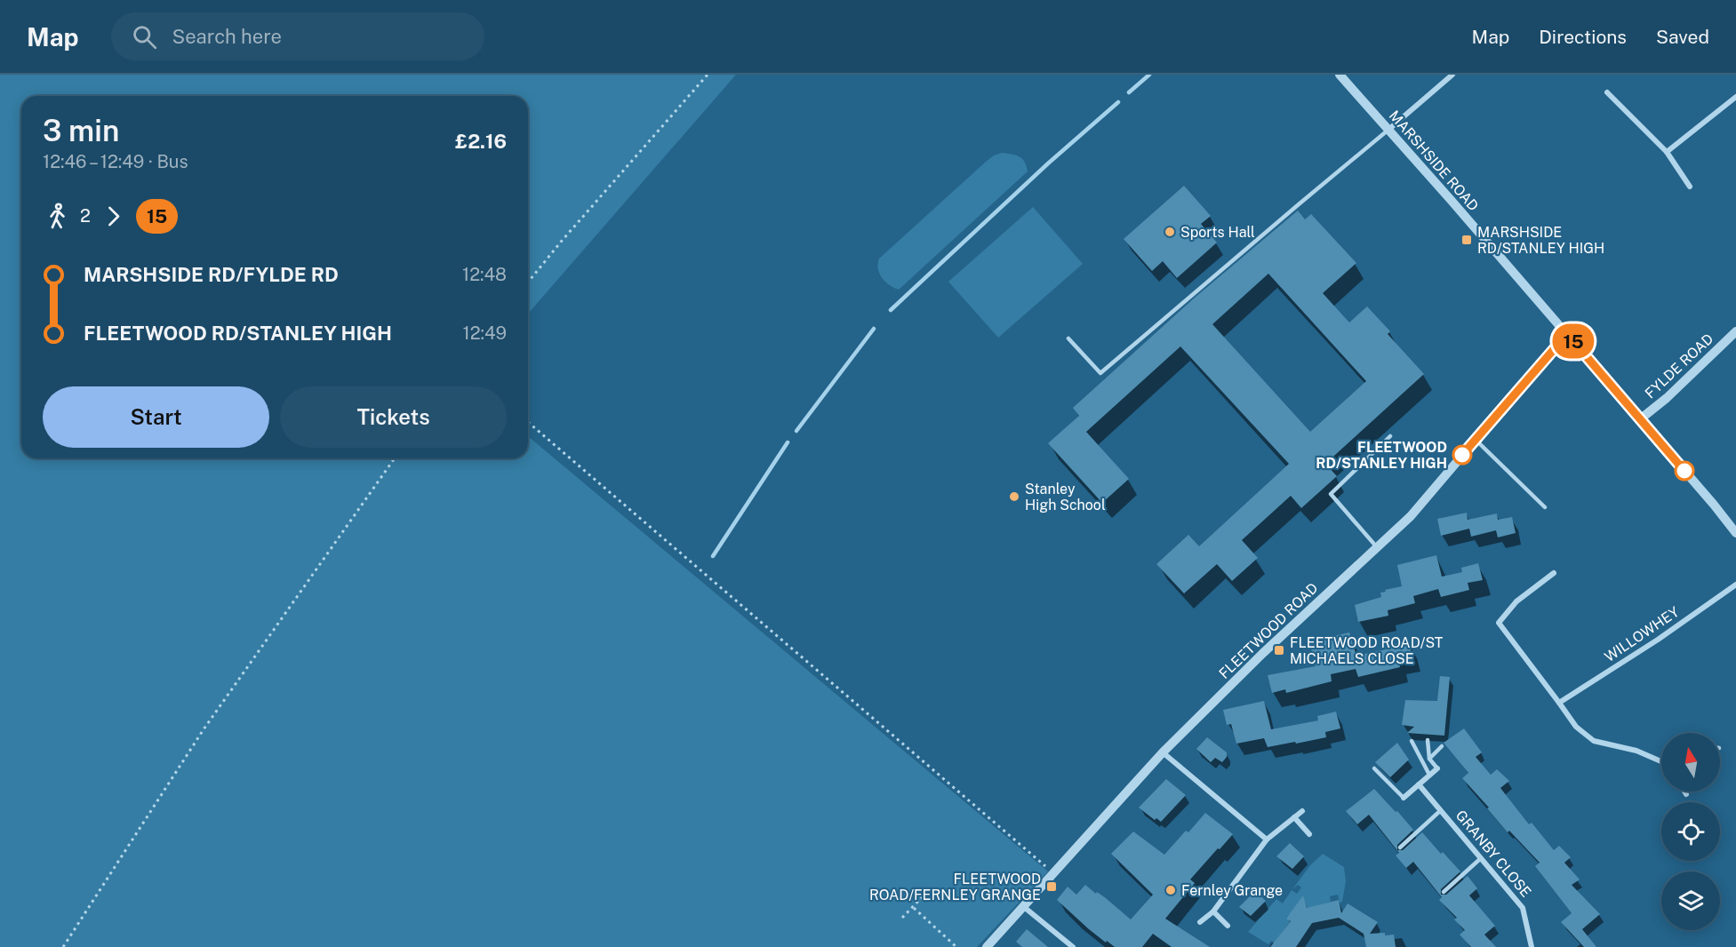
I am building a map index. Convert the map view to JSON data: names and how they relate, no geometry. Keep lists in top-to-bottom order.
{
  "streets": {
    "street": [
      "MARSHSIDE ROAD",
      "FYLDE ROAD",
      "FLEETWOOD ROAD",
      "WILLOWHEY",
      "GRANBY CLOSE"
    ]
  },
  "crossings": [
    ["MARSHSIDE ROAD", "FYLDE ROAD"],
    ["MARSHSIDE ROAD", "FLEETWOOD ROAD"]
  ],
  "places": {
    "other": [
      "Sports Hall",
      "FLEETWOOD RD/STANLEY HIGH",
      "Stanley High School",
      "Fernley Grange"
    ],
    "transit": ["MARSHSIDE RD/STANLEY HIGH", "FLEETWOOD ROAD/ST MICHAELS CLOSE", "FLEETWOOD ROAD/FERNLEY GRANGE"]
  },
  "lines": ["bus line 15"],
  "north": "top",
  "page": {
    "header": "Map",
    "search": "Search here",
    "nav": ["Map", "Directions", "Saved"],
    "on_map": "15",
    "heading": ["3 min", "12:46 – 12:49 · Bus", "£2.16"],
    "legs": ["2", "15"],
    "list": [
      {
        "name": "MARSHSIDE RD/FYLDE RD",
        "value": "12:48"
      },
      {
        "name": "FLEETWOOD RD/STANLEY HIGH",
        "value": "12:49"
      }
    ],
    "buttons": ["Start", "Tickets"]
  }
}
